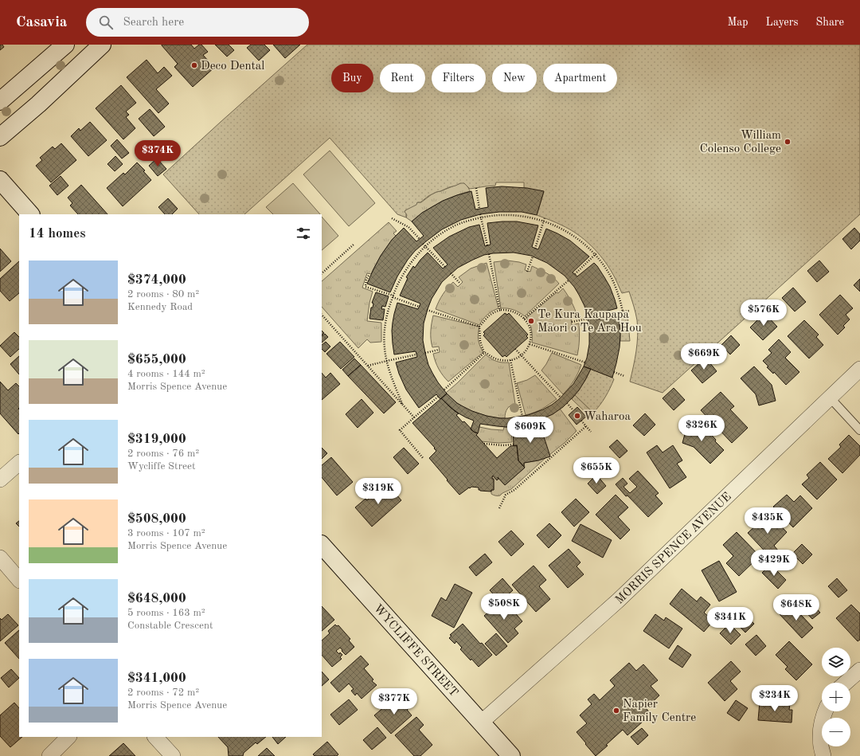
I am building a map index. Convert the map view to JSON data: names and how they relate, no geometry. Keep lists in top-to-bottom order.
{
  "streets": {
    "street": ["MORRIS SPENCE AVENUE", "WYCLIFFE STREET"]
  },
  "crossings": [
    ["MORRIS SPENCE AVENUE", "WYCLIFFE STREET"]
  ],
  "places": [
    "Deco Dental",
    "William Colenso College",
    "Te Kura Kaupapa Māori o Te Ara Hou",
    "Waharoa",
    "Napier Family Centre"
  ],
  "page": {
    "header": "Casavia",
    "search": "Search here",
    "nav": ["Map", "Layers", "Share"],
    "chip": [
      "Buy",
      "Rent",
      "Filters",
      "New",
      "Apartment"
    ],
    "price": [
      "$374K",
      "$576K",
      "$669K",
      "$326K",
      "$609K",
      "$655K",
      "$319K",
      "$435K",
      "$429K",
      "$508K",
      "$648K",
      "$341K",
      "$234K",
      "$377K"
    ],
    "heading": "14 homes",
    "list": [
      {
        "name": "$374,000",
        "note": "2 rooms · 80 m² · Kennedy Road"
      },
      {
        "name": "$655,000",
        "note": "4 rooms · 144 m² · Morris Spence Avenue"
      },
      {
        "name": "$319,000",
        "note": "2 rooms · 76 m² · Wycliffe Street"
      },
      {
        "name": "$508,000",
        "note": "3 rooms · 107 m² · Morris Spence Avenue"
      },
      {
        "name": "$648,000",
        "note": "5 rooms · 163 m² · Constable Crescent"
      },
      {
        "name": "$341,000",
        "note": "2 rooms · 72 m² · Morris Spence Avenue"
      }
    ],
    "map_buttons": ["+", "−"]
  }
}
